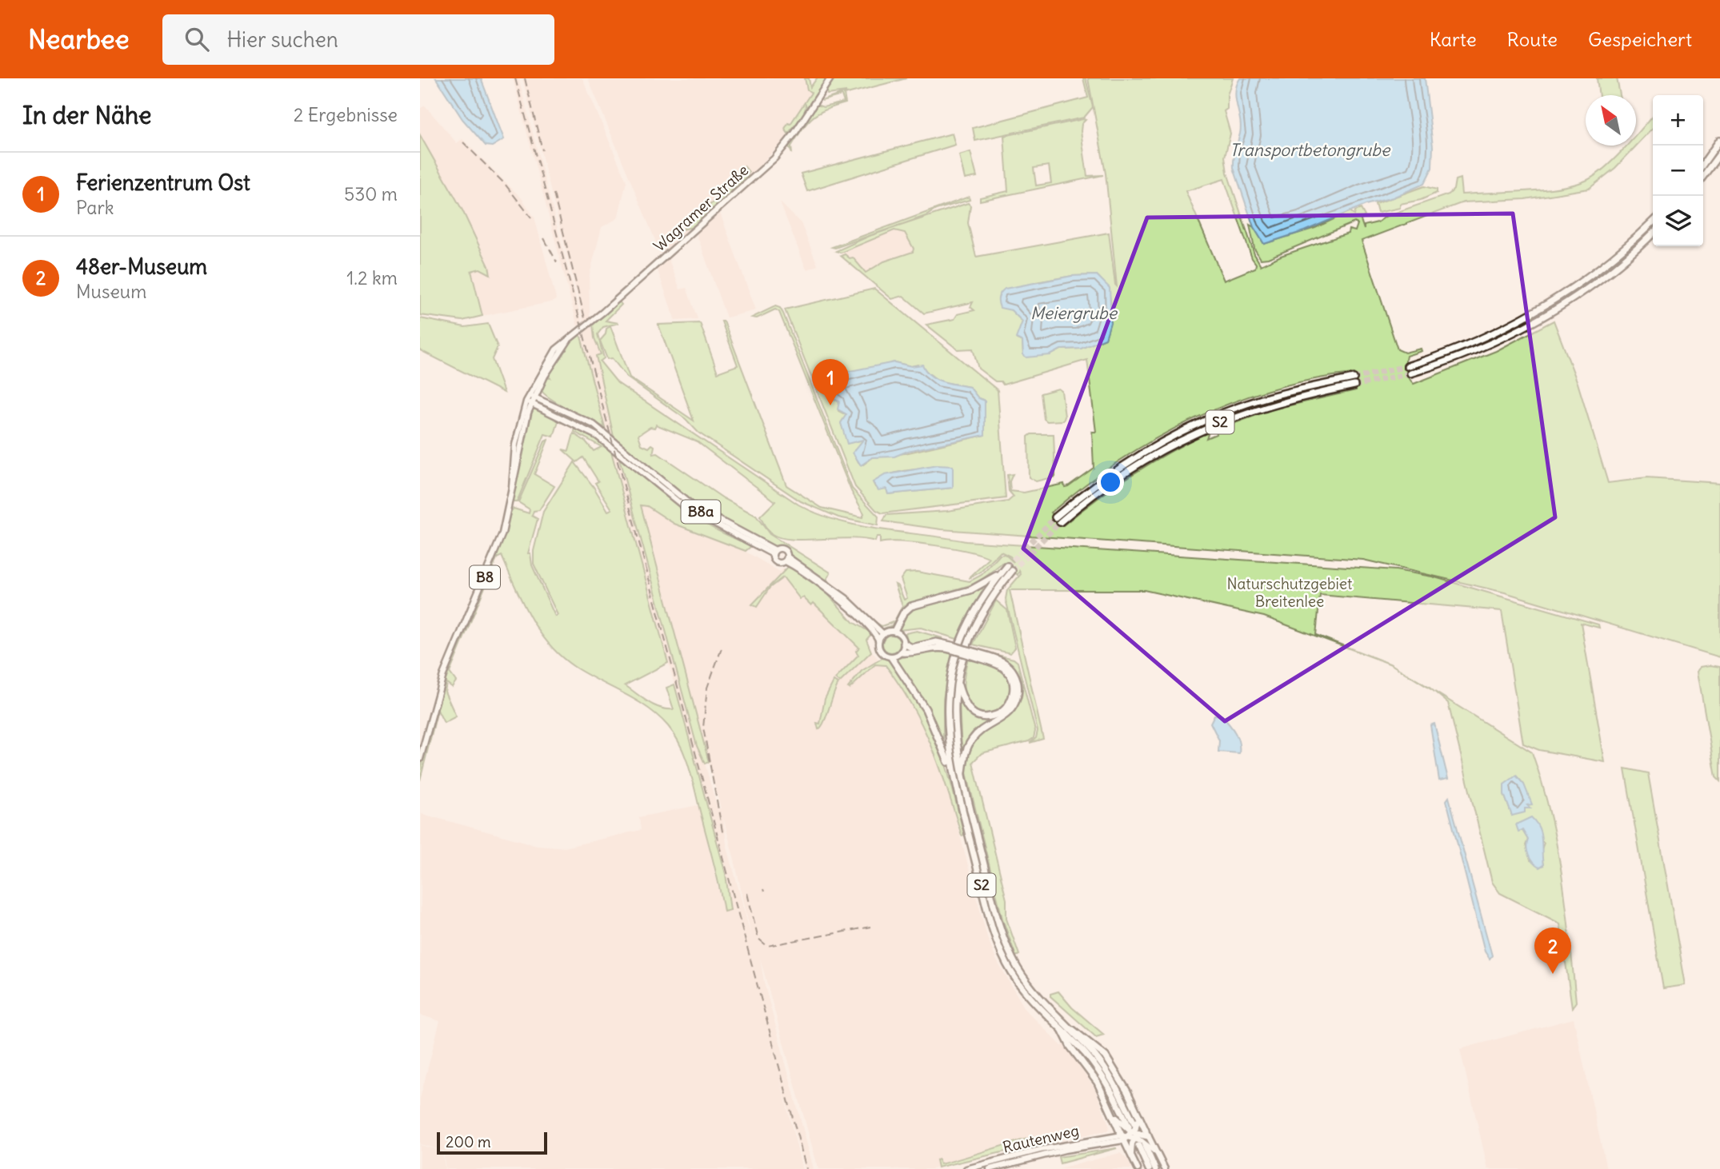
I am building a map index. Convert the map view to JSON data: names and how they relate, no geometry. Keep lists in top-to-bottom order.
{
  "streets": {
    "highway": ["S2"],
    "main road": [
      "Wagramer Straße",
      "B8a",
      "B8",
      "Rautenweg"
    ]
  },
  "crossings": [
    ["Wagramer Straße", "B8a"]
  ],
  "water": ["Transportbetongrube", "Meiergrube"],
  "parks": ["Naturschutzgebiet Breitenlee"],
  "scale_bar": "200 m",
  "north": "top left",
  "page": {
    "header": "Nearbee",
    "search": "Hier suchen",
    "nav": ["Karte", "Route", "Gespeichert"],
    "heading": ["In der Nähe", "2 Ergebnisse"],
    "map_buttons": ["+", "−"],
    "list": [
      {
        "mark": "1",
        "name": "Ferienzentrum Ost",
        "note": "Park",
        "value": "530 m"
      },
      {
        "mark": "2",
        "name": "48er-Museum",
        "note": "Museum",
        "value": "1.2 km"
      }
    ],
    "pins": ["1", "2"],
    "scale": "200 m"
  }
}
